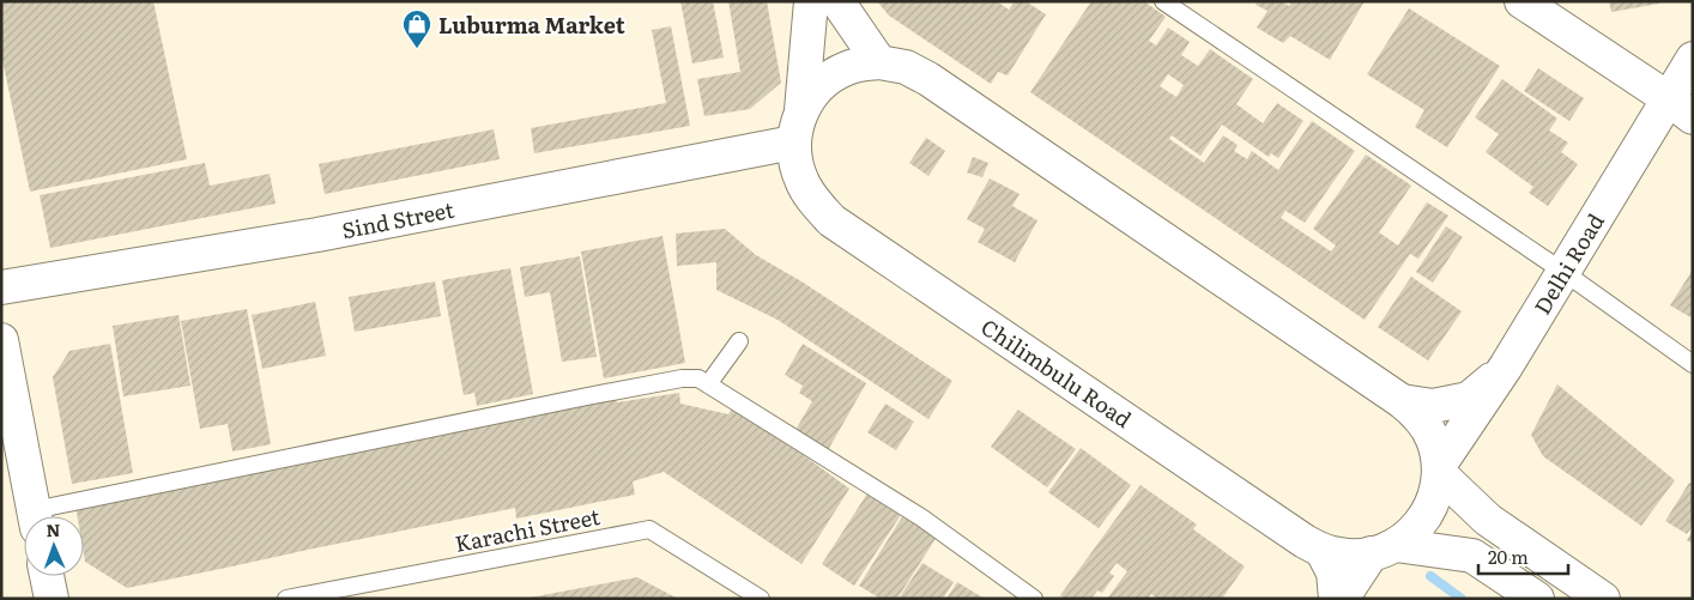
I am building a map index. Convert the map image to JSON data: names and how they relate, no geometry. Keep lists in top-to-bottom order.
{
  "streets": {
    "main road": ["Sind Street", "Delhi Road", "Chilimbulu Road"],
    "lane": ["Karachi Street"]
  },
  "crossings": [
    ["Sind Street", "Chilimbulu Road"],
    ["Delhi Road", "Chilimbulu Road"]
  ],
  "places": {
    "shop": ["Luburma Market"]
  },
  "scale_bar": "20 m",
  "north": "top"
}
